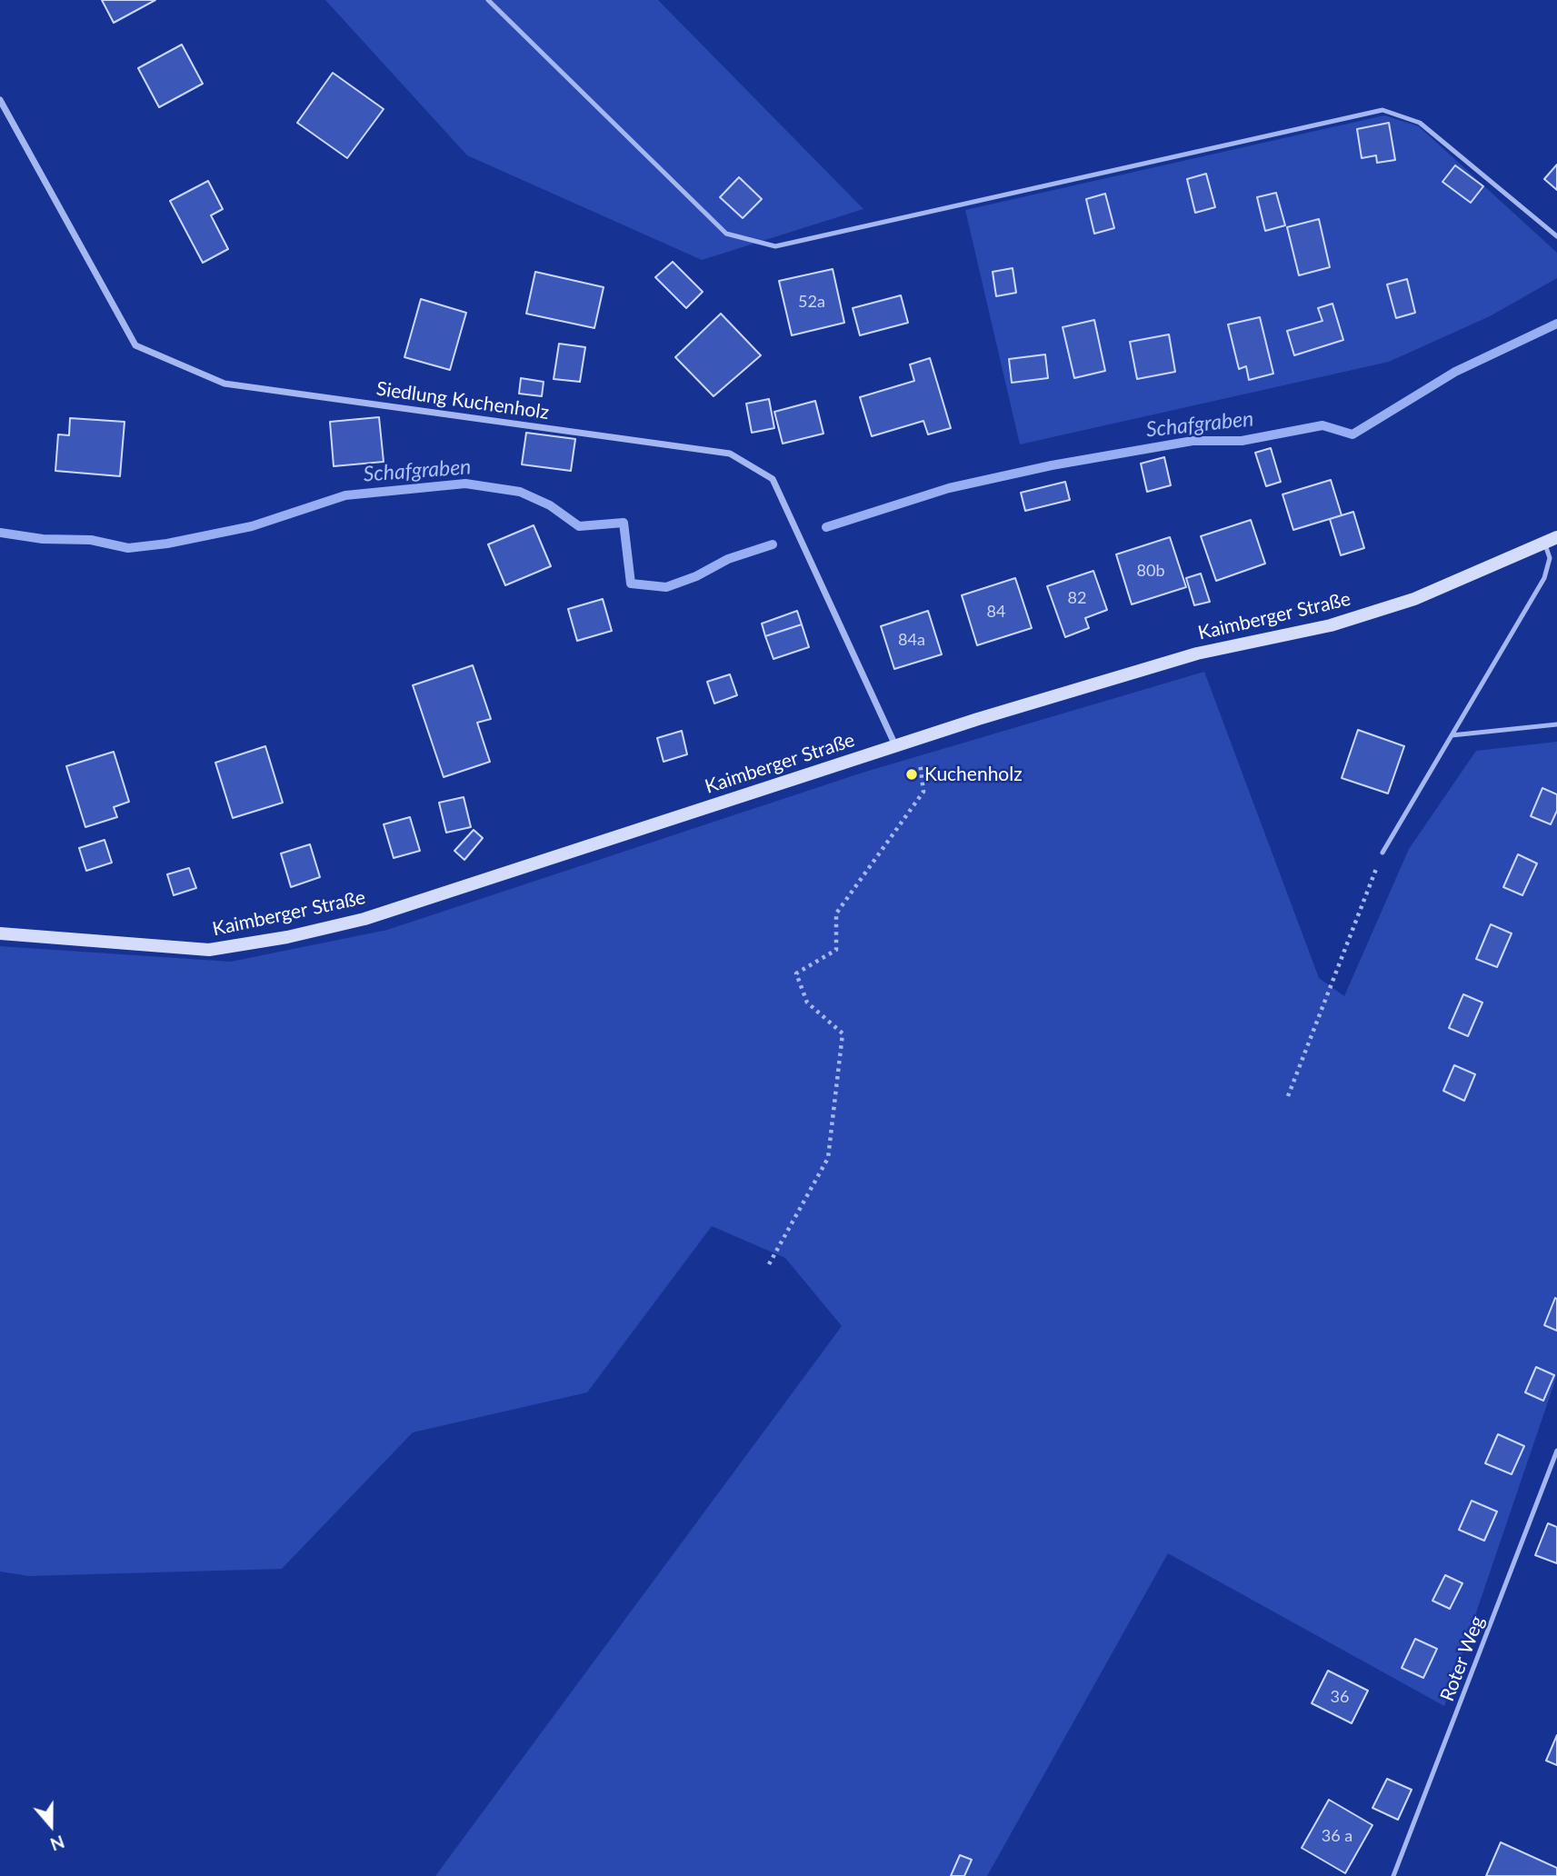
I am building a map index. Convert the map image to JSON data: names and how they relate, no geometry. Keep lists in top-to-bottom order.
{
  "streets": {
    "main road": ["Kaimberger Straße"],
    "street": ["Siedlung Kuchenholz"],
    "lane": ["Roter Weg"]
  },
  "crossings": [
    ["Siedlung Kuchenholz", "Kaimberger Straße"]
  ],
  "water": ["Schafgraben"],
  "places": ["Kuchenholz"],
  "house_numbers": [
    "52a",
    "80b",
    "82",
    "84",
    "84a",
    "36",
    "36 a"
  ],
  "north": "bottom"
}
